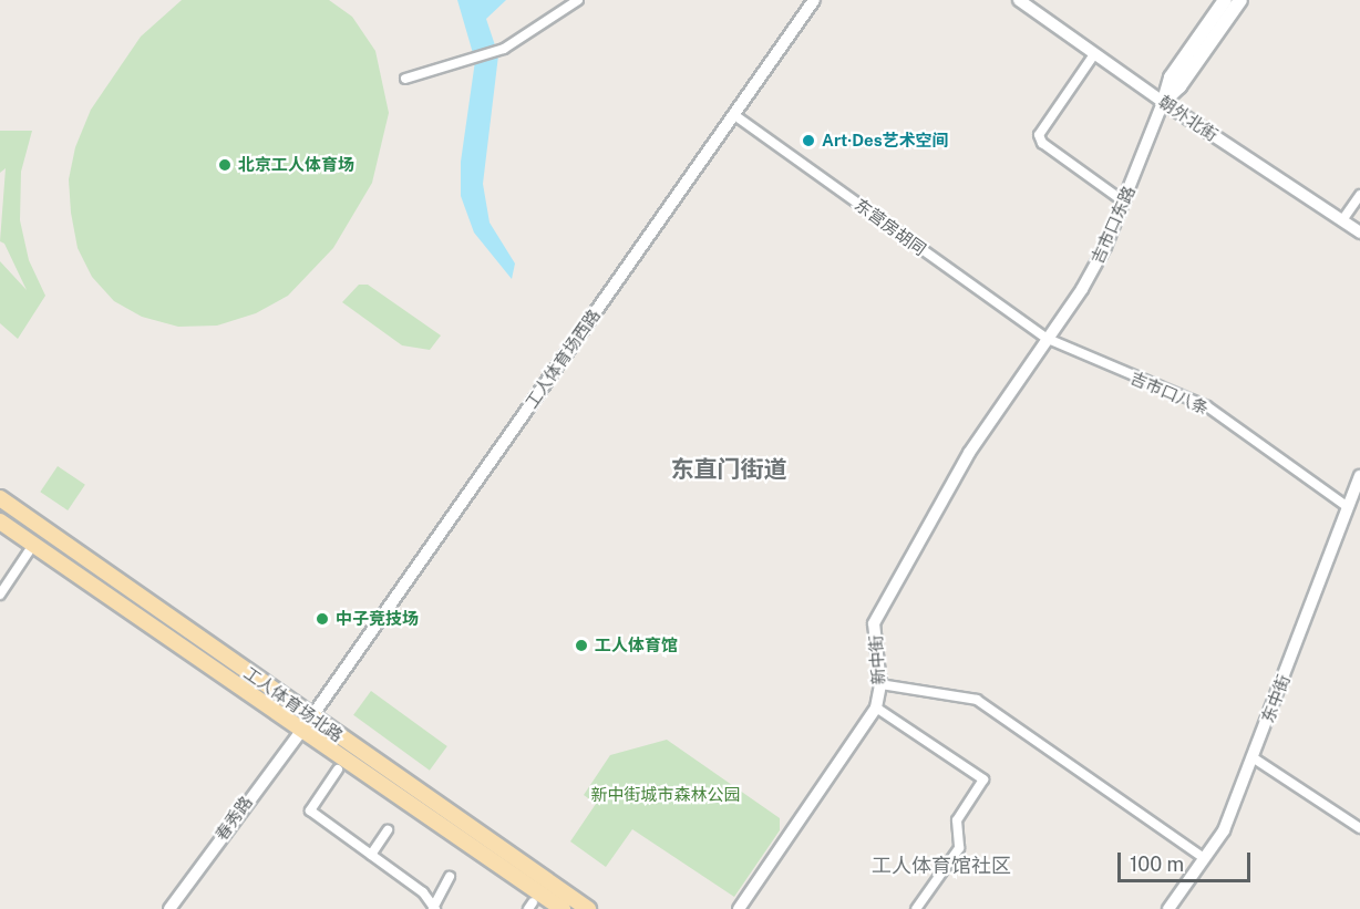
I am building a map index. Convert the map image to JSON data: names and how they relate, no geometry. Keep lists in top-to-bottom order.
{
  "streets": {
    "main road": ["吉市口东路", "工人体育场北路"],
    "street": [
      "朝外北街",
      "东营房胡同",
      "工人体育场西路",
      "吉市口八条",
      "新中街",
      "东中街",
      "春秀路"
    ]
  },
  "crossings": [
    ["朝外北街", "吉市口东路"],
    ["吉市口东路", "东营房胡同"],
    ["吉市口东路", "吉市口八条"],
    ["吉市口东路", "新中街"],
    ["东营房胡同", "工人体育场西路"],
    ["东营房胡同", "吉市口八条"],
    ["东营房胡同", "新中街"],
    ["工人体育场西路", "工人体育场北路"],
    ["工人体育场西路", "春秀路"],
    ["吉市口八条", "新中街"],
    ["吉市口八条", "东中街"],
    ["工人体育场北路", "春秀路"]
  ],
  "districts": ["东直门街道", "工人体育馆社区"],
  "parks": ["新中街城市森林公园"],
  "places": [
    "Art·Des艺术空间",
    "北京工人体育场",
    "中子竞技场",
    "工人体育馆"
  ],
  "scale_bar": "100 m"
}
